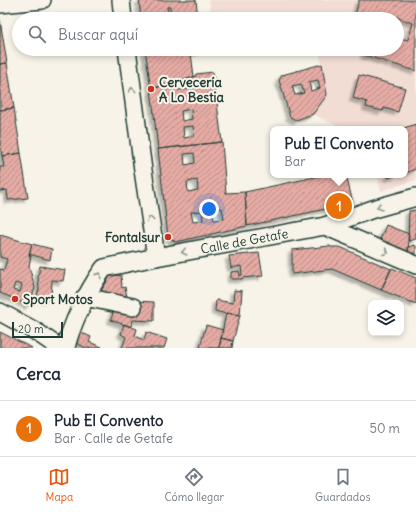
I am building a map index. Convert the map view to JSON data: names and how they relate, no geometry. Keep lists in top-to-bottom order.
{
  "streets": {
    "street": ["Calle de Getafe"]
  },
  "places": ["Cervecería A Lo Bestia", "Fontalsur", "Sport Motos"],
  "scale_bar": "20 m",
  "page": {
    "search": "Buscar aquí",
    "popup": ["Pub El Convento", "Bar"],
    "pins": "1",
    "scale": "20 m",
    "heading": "Cerca",
    "list": [
      {
        "mark": "1",
        "name": "Pub El Convento",
        "note": "Bar · Calle de Getafe",
        "value": "50 m"
      }
    ],
    "nav": ["Mapa", "Cómo llegar", "Guardados"]
  }
}
